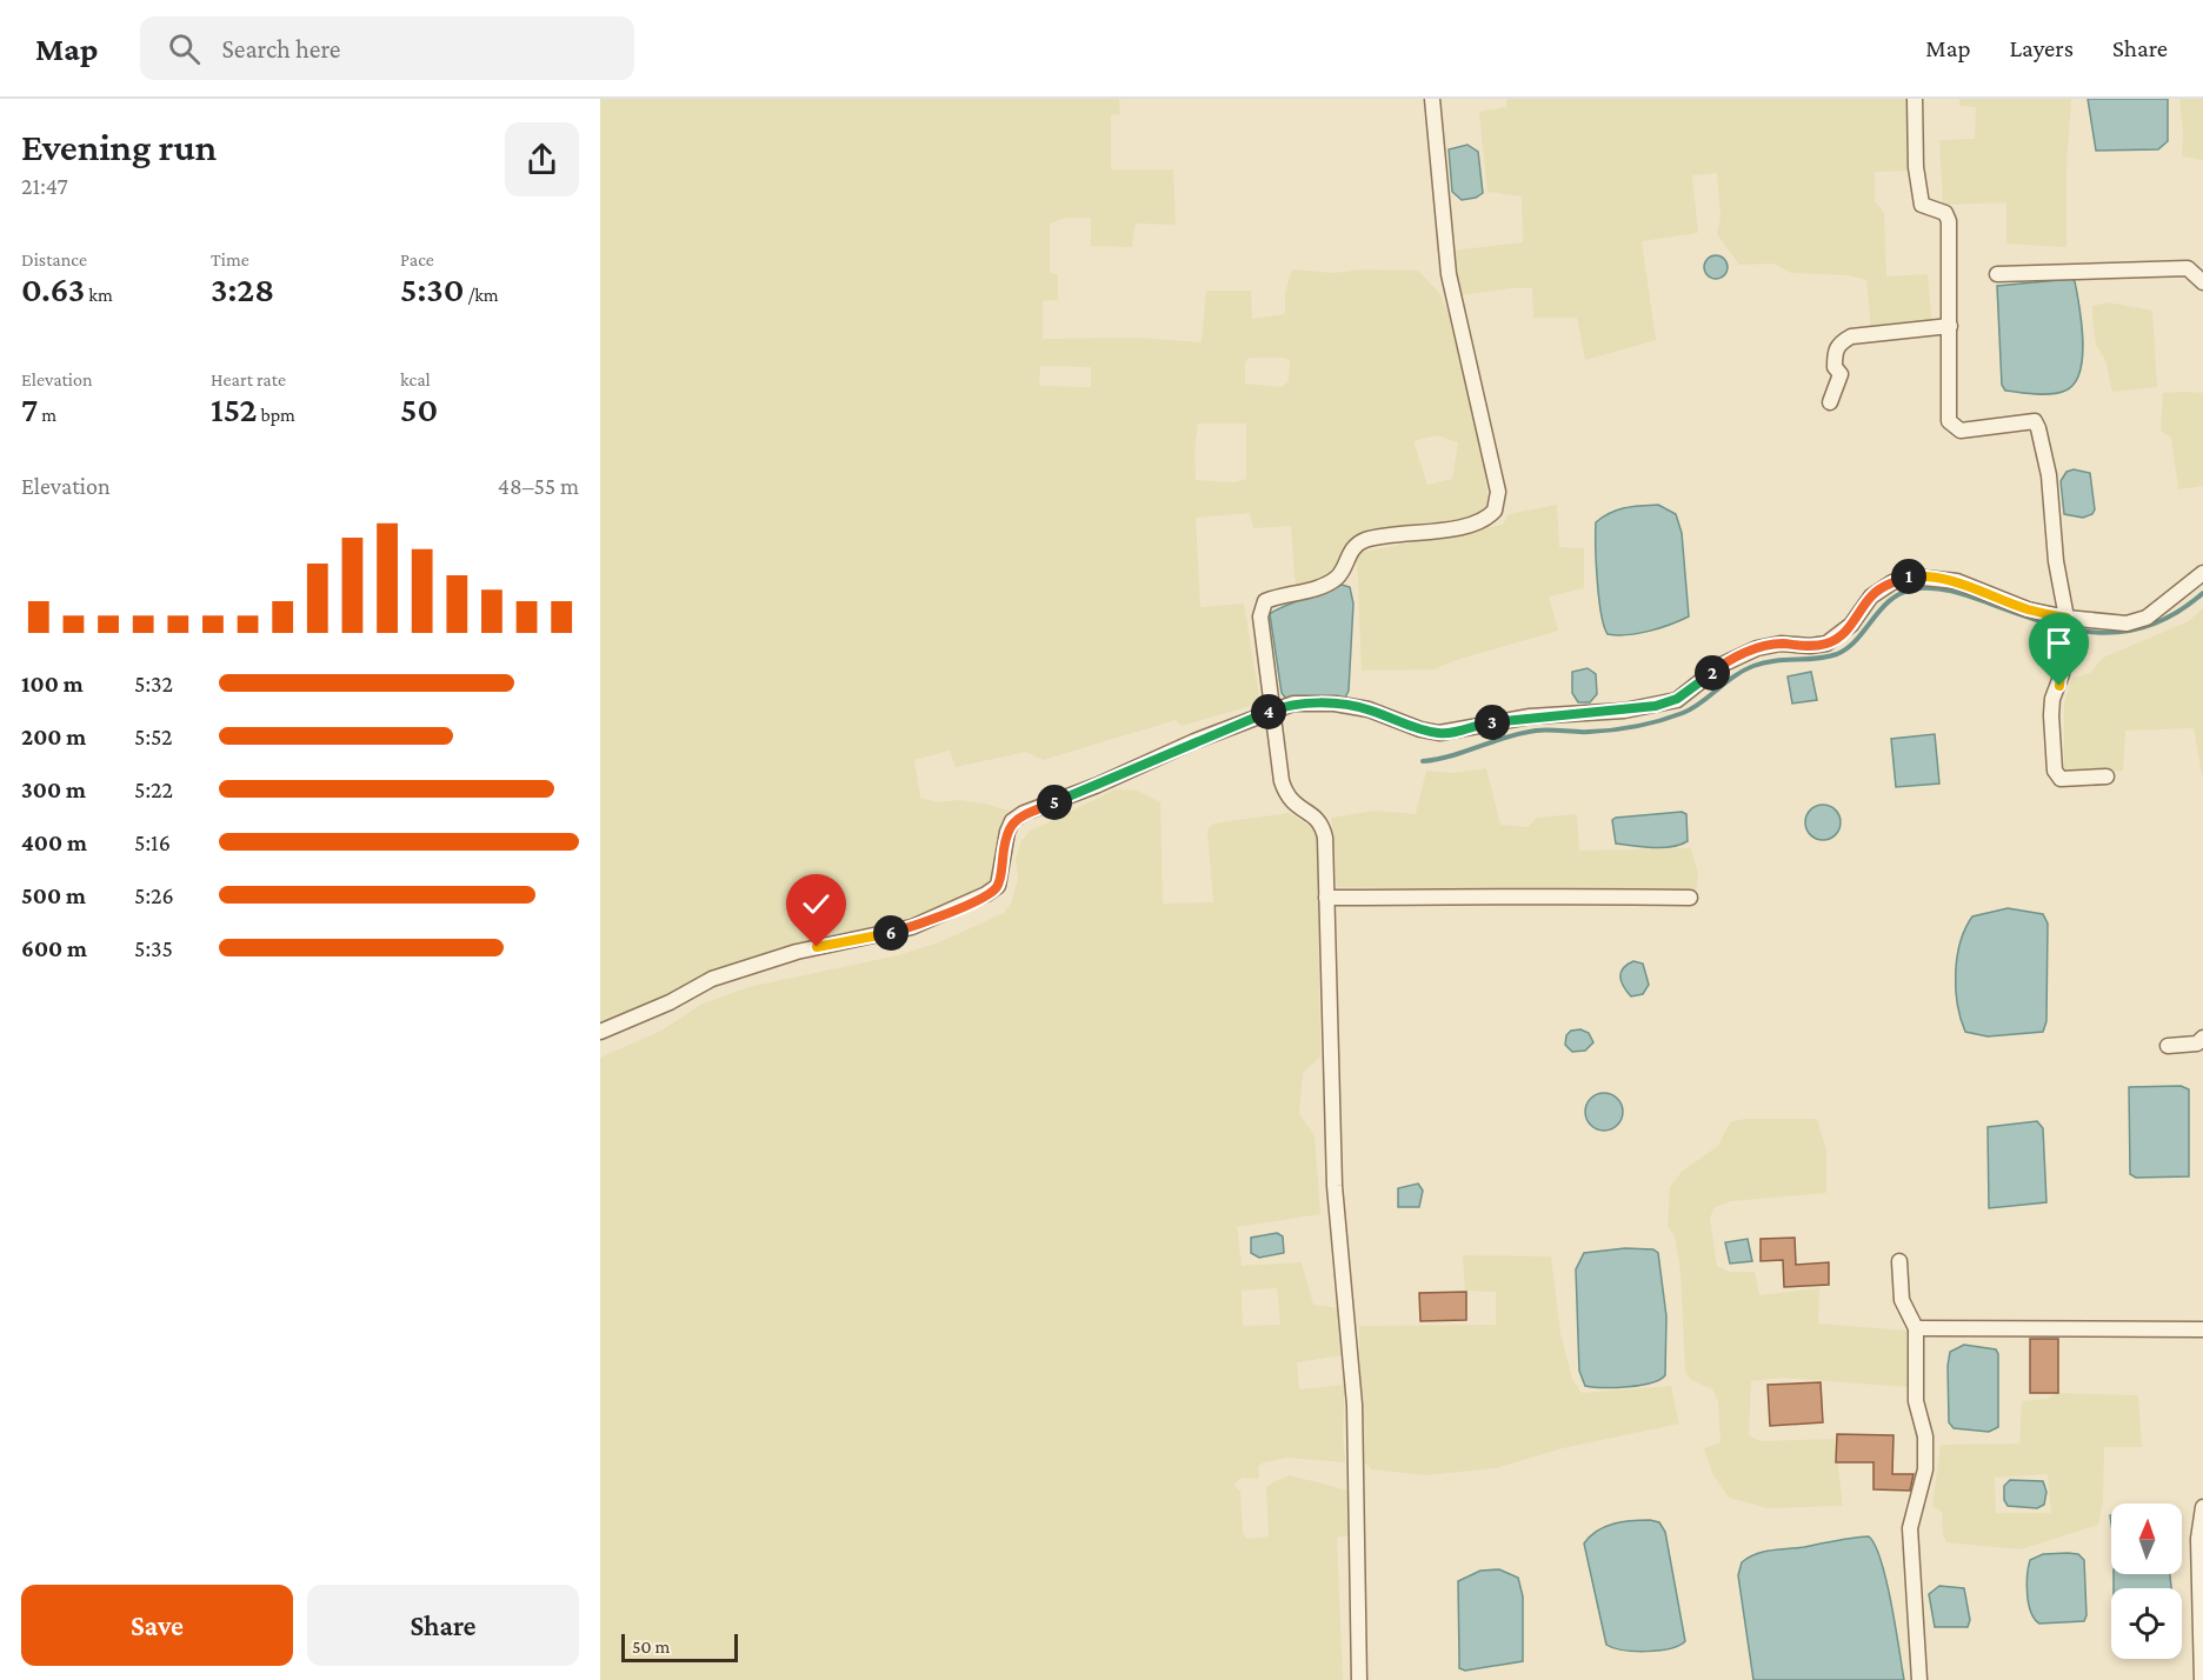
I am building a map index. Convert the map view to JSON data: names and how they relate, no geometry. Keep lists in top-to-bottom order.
{
  "scale_bar": "50 m",
  "north": "top",
  "page": {
    "header": "Map",
    "search": "Search here",
    "nav": ["Map", "Layers", "Share"],
    "heading": ["Evening run", "21:47"],
    "stats": [
      ["Distance", "0.63 km"],
      ["Time", "3:28"],
      ["Pace", "5:30 /km"],
      ["Elevation", "7 m"],
      ["Heart rate", "152 bpm"],
      ["kcal", "50"]
    ],
    "chart": ["Elevation", "48–55 m"],
    "pins": [
      "1",
      "2",
      "4",
      "3",
      "5",
      "6"
    ],
    "list": [
      {
        "name": "100 m",
        "note": "5:32"
      },
      {
        "name": "200 m",
        "note": "5:52"
      },
      {
        "name": "300 m",
        "note": "5:22"
      },
      {
        "name": "400 m",
        "note": "5:16"
      },
      {
        "name": "500 m",
        "note": "5:26"
      },
      {
        "name": "600 m",
        "note": "5:35"
      }
    ],
    "buttons": ["Save", "Share"],
    "scale": "50 m"
  }
}
